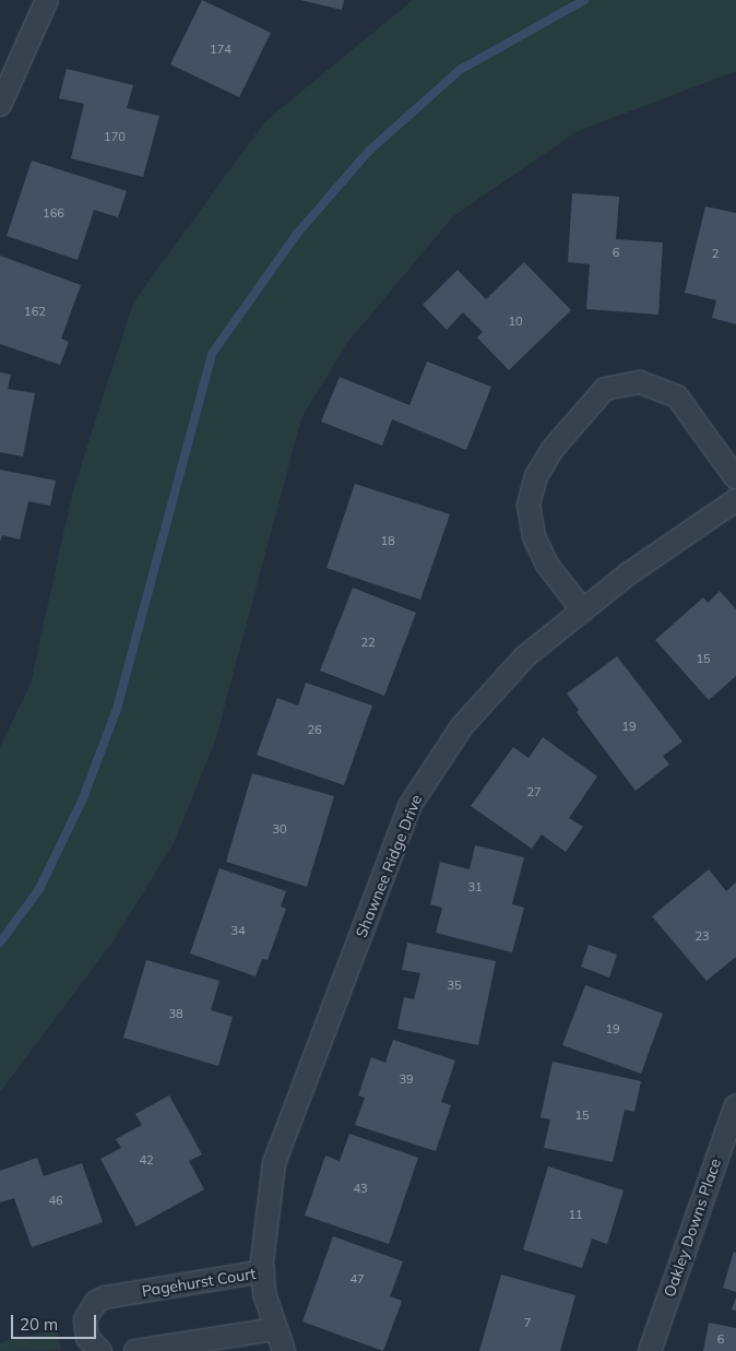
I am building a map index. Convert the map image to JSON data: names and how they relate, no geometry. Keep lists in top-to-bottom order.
{
  "streets": {
    "street": ["Shawnee Ridge Drive", "Oakley Downs Place", "Pagehurst Court"]
  },
  "crossings": [
    ["Shawnee Ridge Drive", "Pagehurst Court"]
  ],
  "house_numbers": [
    "174",
    "170",
    "166",
    "6",
    "2",
    "162",
    "10",
    "18",
    "22",
    "15",
    "19",
    "26",
    "27",
    "30",
    "31",
    "34",
    "23",
    "35",
    "38",
    "19",
    "39",
    "15",
    "42",
    "43",
    "46",
    "11",
    "47",
    "7",
    "6"
  ],
  "scale_bar": "20 m"
}
